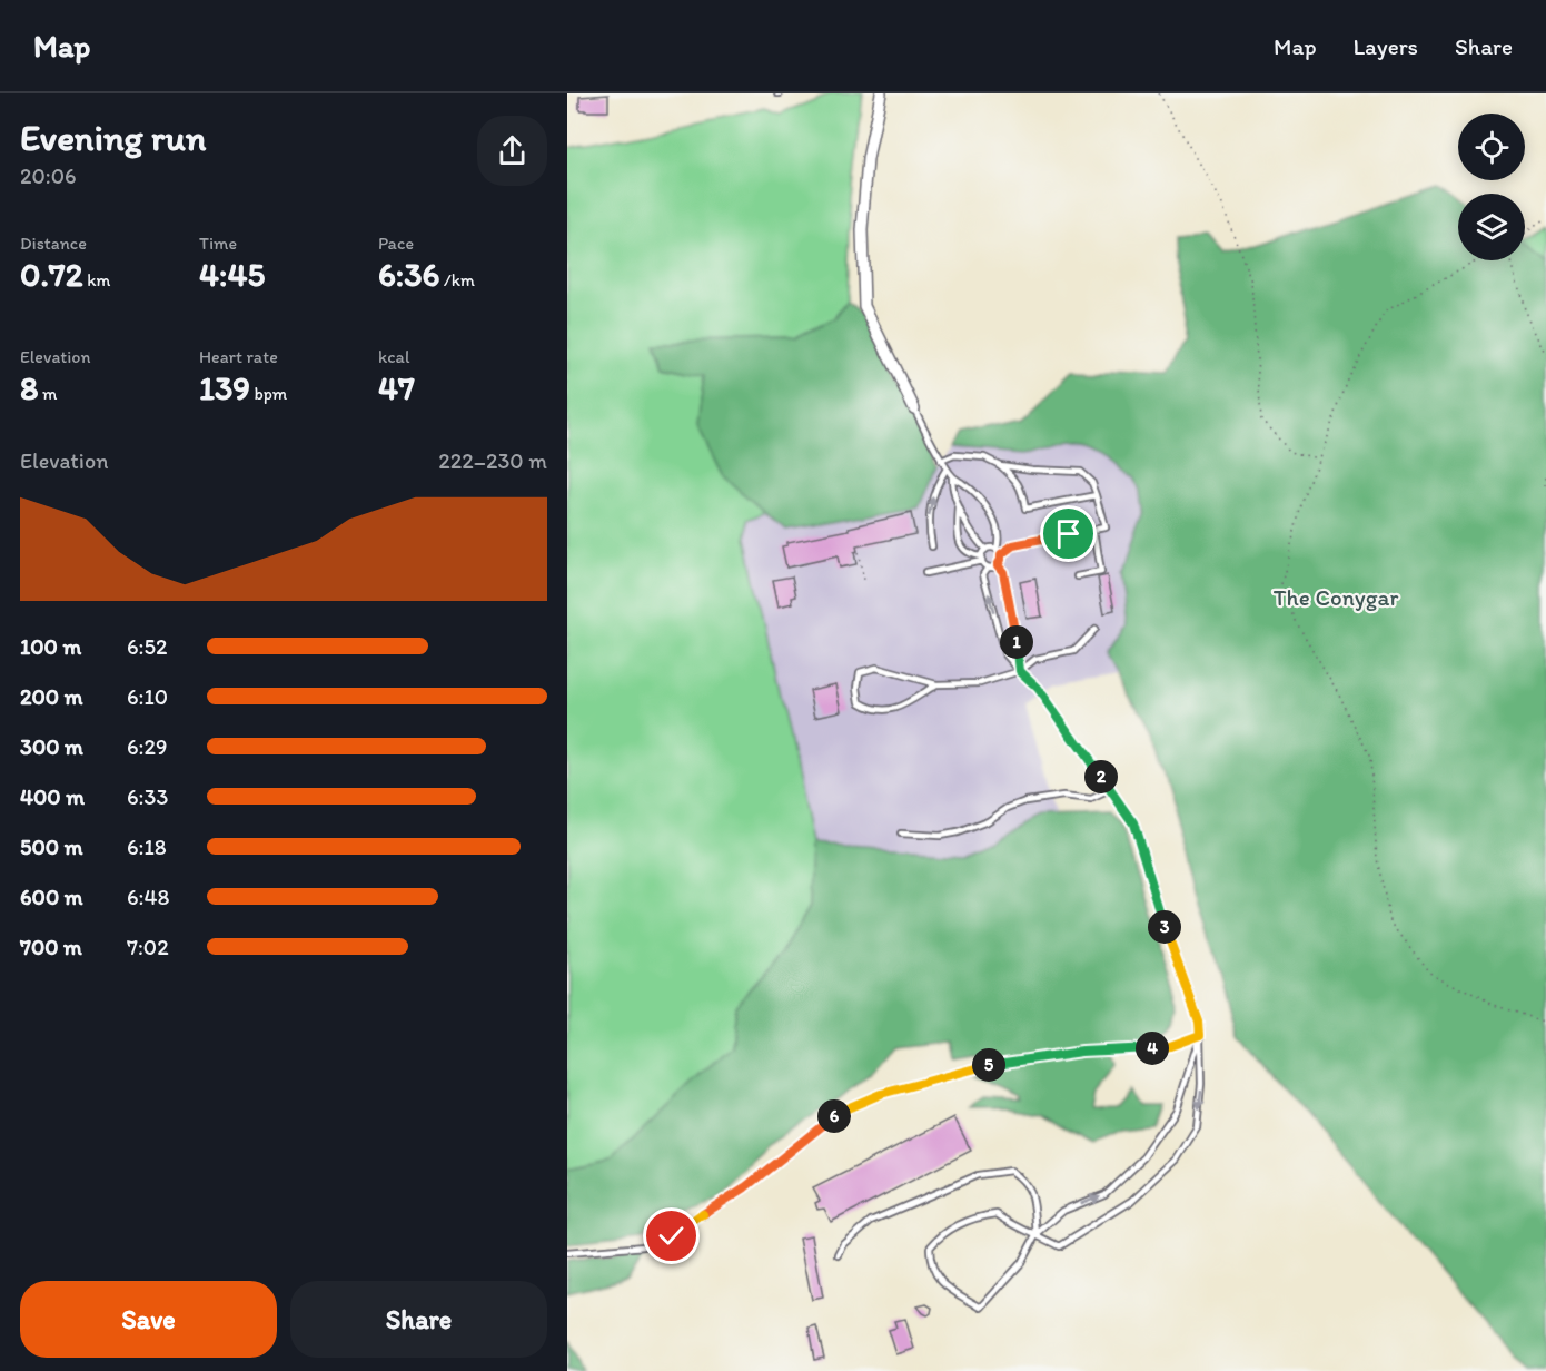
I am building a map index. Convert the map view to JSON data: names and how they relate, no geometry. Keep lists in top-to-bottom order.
{
  "parks": ["The Conygar"],
  "page": {
    "header": "Map",
    "nav": ["Map", "Layers", "Share"],
    "heading": ["Evening run", "20:06"],
    "stats": [
      ["Distance", "0.72 km"],
      ["Time", "4:45"],
      ["Pace", "6:36 /km"],
      ["Elevation", "8 m"],
      ["Heart rate", "139 bpm"],
      ["kcal", "47"]
    ],
    "chart": ["Elevation", "222–230 m"],
    "list": [
      {
        "name": "100 m",
        "note": "6:52"
      },
      {
        "name": "200 m",
        "note": "6:10"
      },
      {
        "name": "300 m",
        "note": "6:29"
      },
      {
        "name": "400 m",
        "note": "6:33"
      },
      {
        "name": "500 m",
        "note": "6:18"
      },
      {
        "name": "600 m",
        "note": "6:48"
      },
      {
        "name": "700 m",
        "note": "7:02"
      }
    ],
    "pins": [
      "1",
      "2",
      "3",
      "4",
      "5",
      "6"
    ],
    "buttons": ["Save", "Share"]
  }
}
